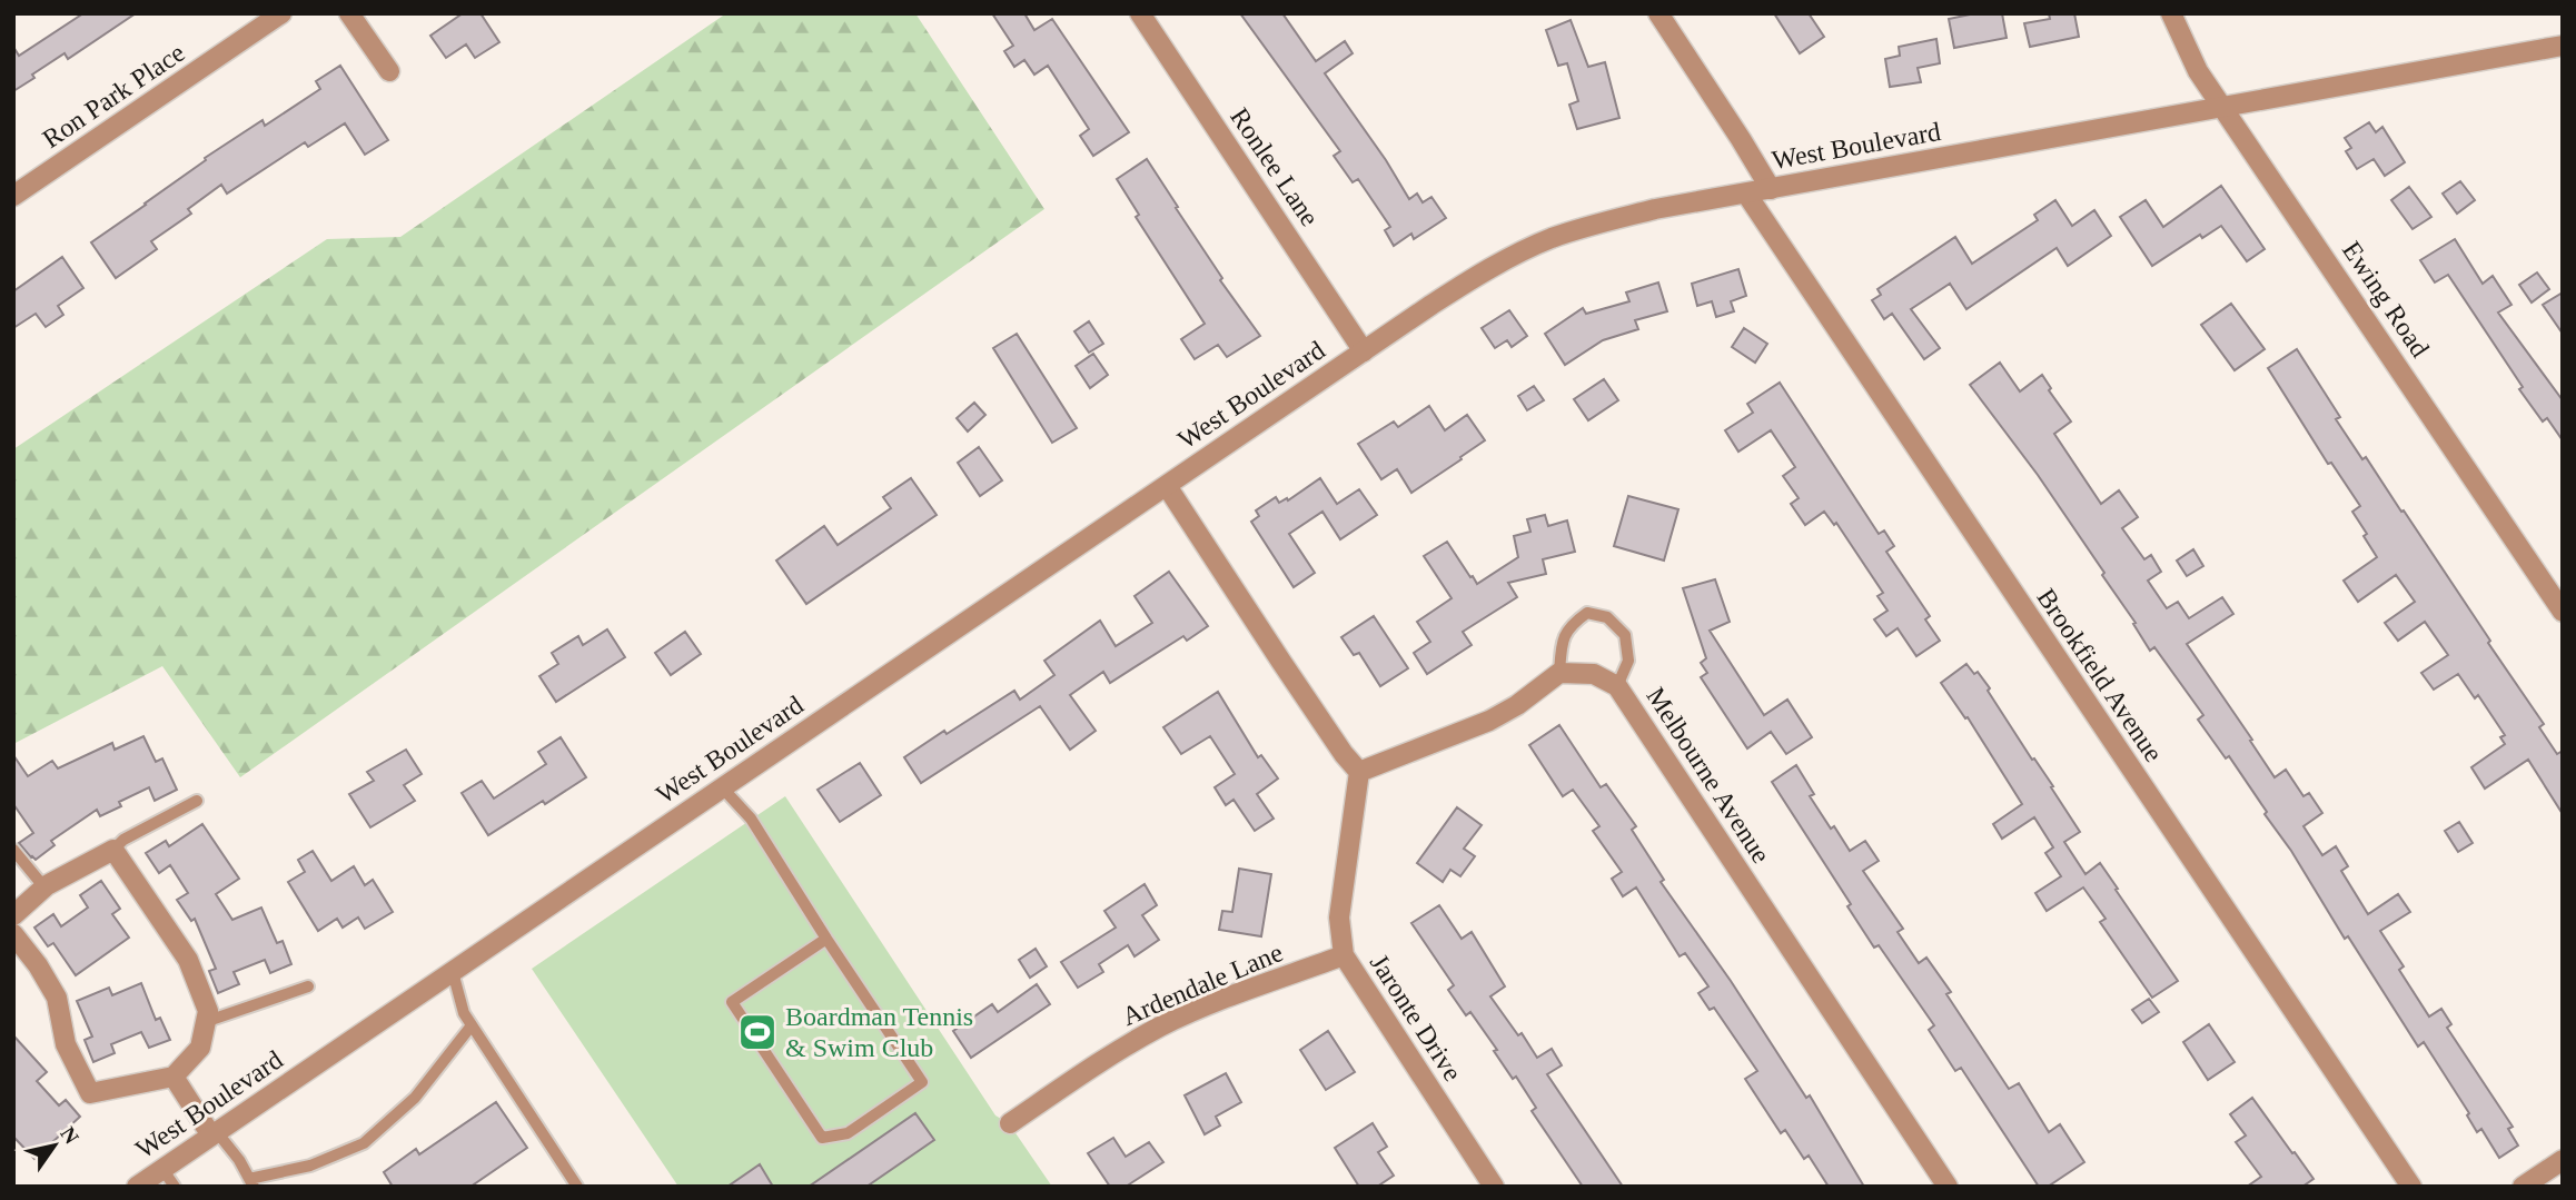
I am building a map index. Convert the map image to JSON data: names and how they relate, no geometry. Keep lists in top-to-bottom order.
{
  "streets": {
    "street": [
      "Ron Park Place",
      "West Boulevard",
      "Ronlee Lane",
      "Ewing Road",
      "Brookfield Avenue",
      "Melbourne Avenue",
      "Ardendale Lane",
      "Jaronte Drive"
    ]
  },
  "crossings": [
    ["West Boulevard", "Ronlee Lane"],
    ["West Boulevard", "Ewing Road"],
    ["West Boulevard", "Brookfield Avenue"],
    ["Ardendale Lane", "Jaronte Drive"]
  ],
  "places": {
    "sports": ["Boardman Tennis & Swim Club"]
  },
  "north": "top right"
}
